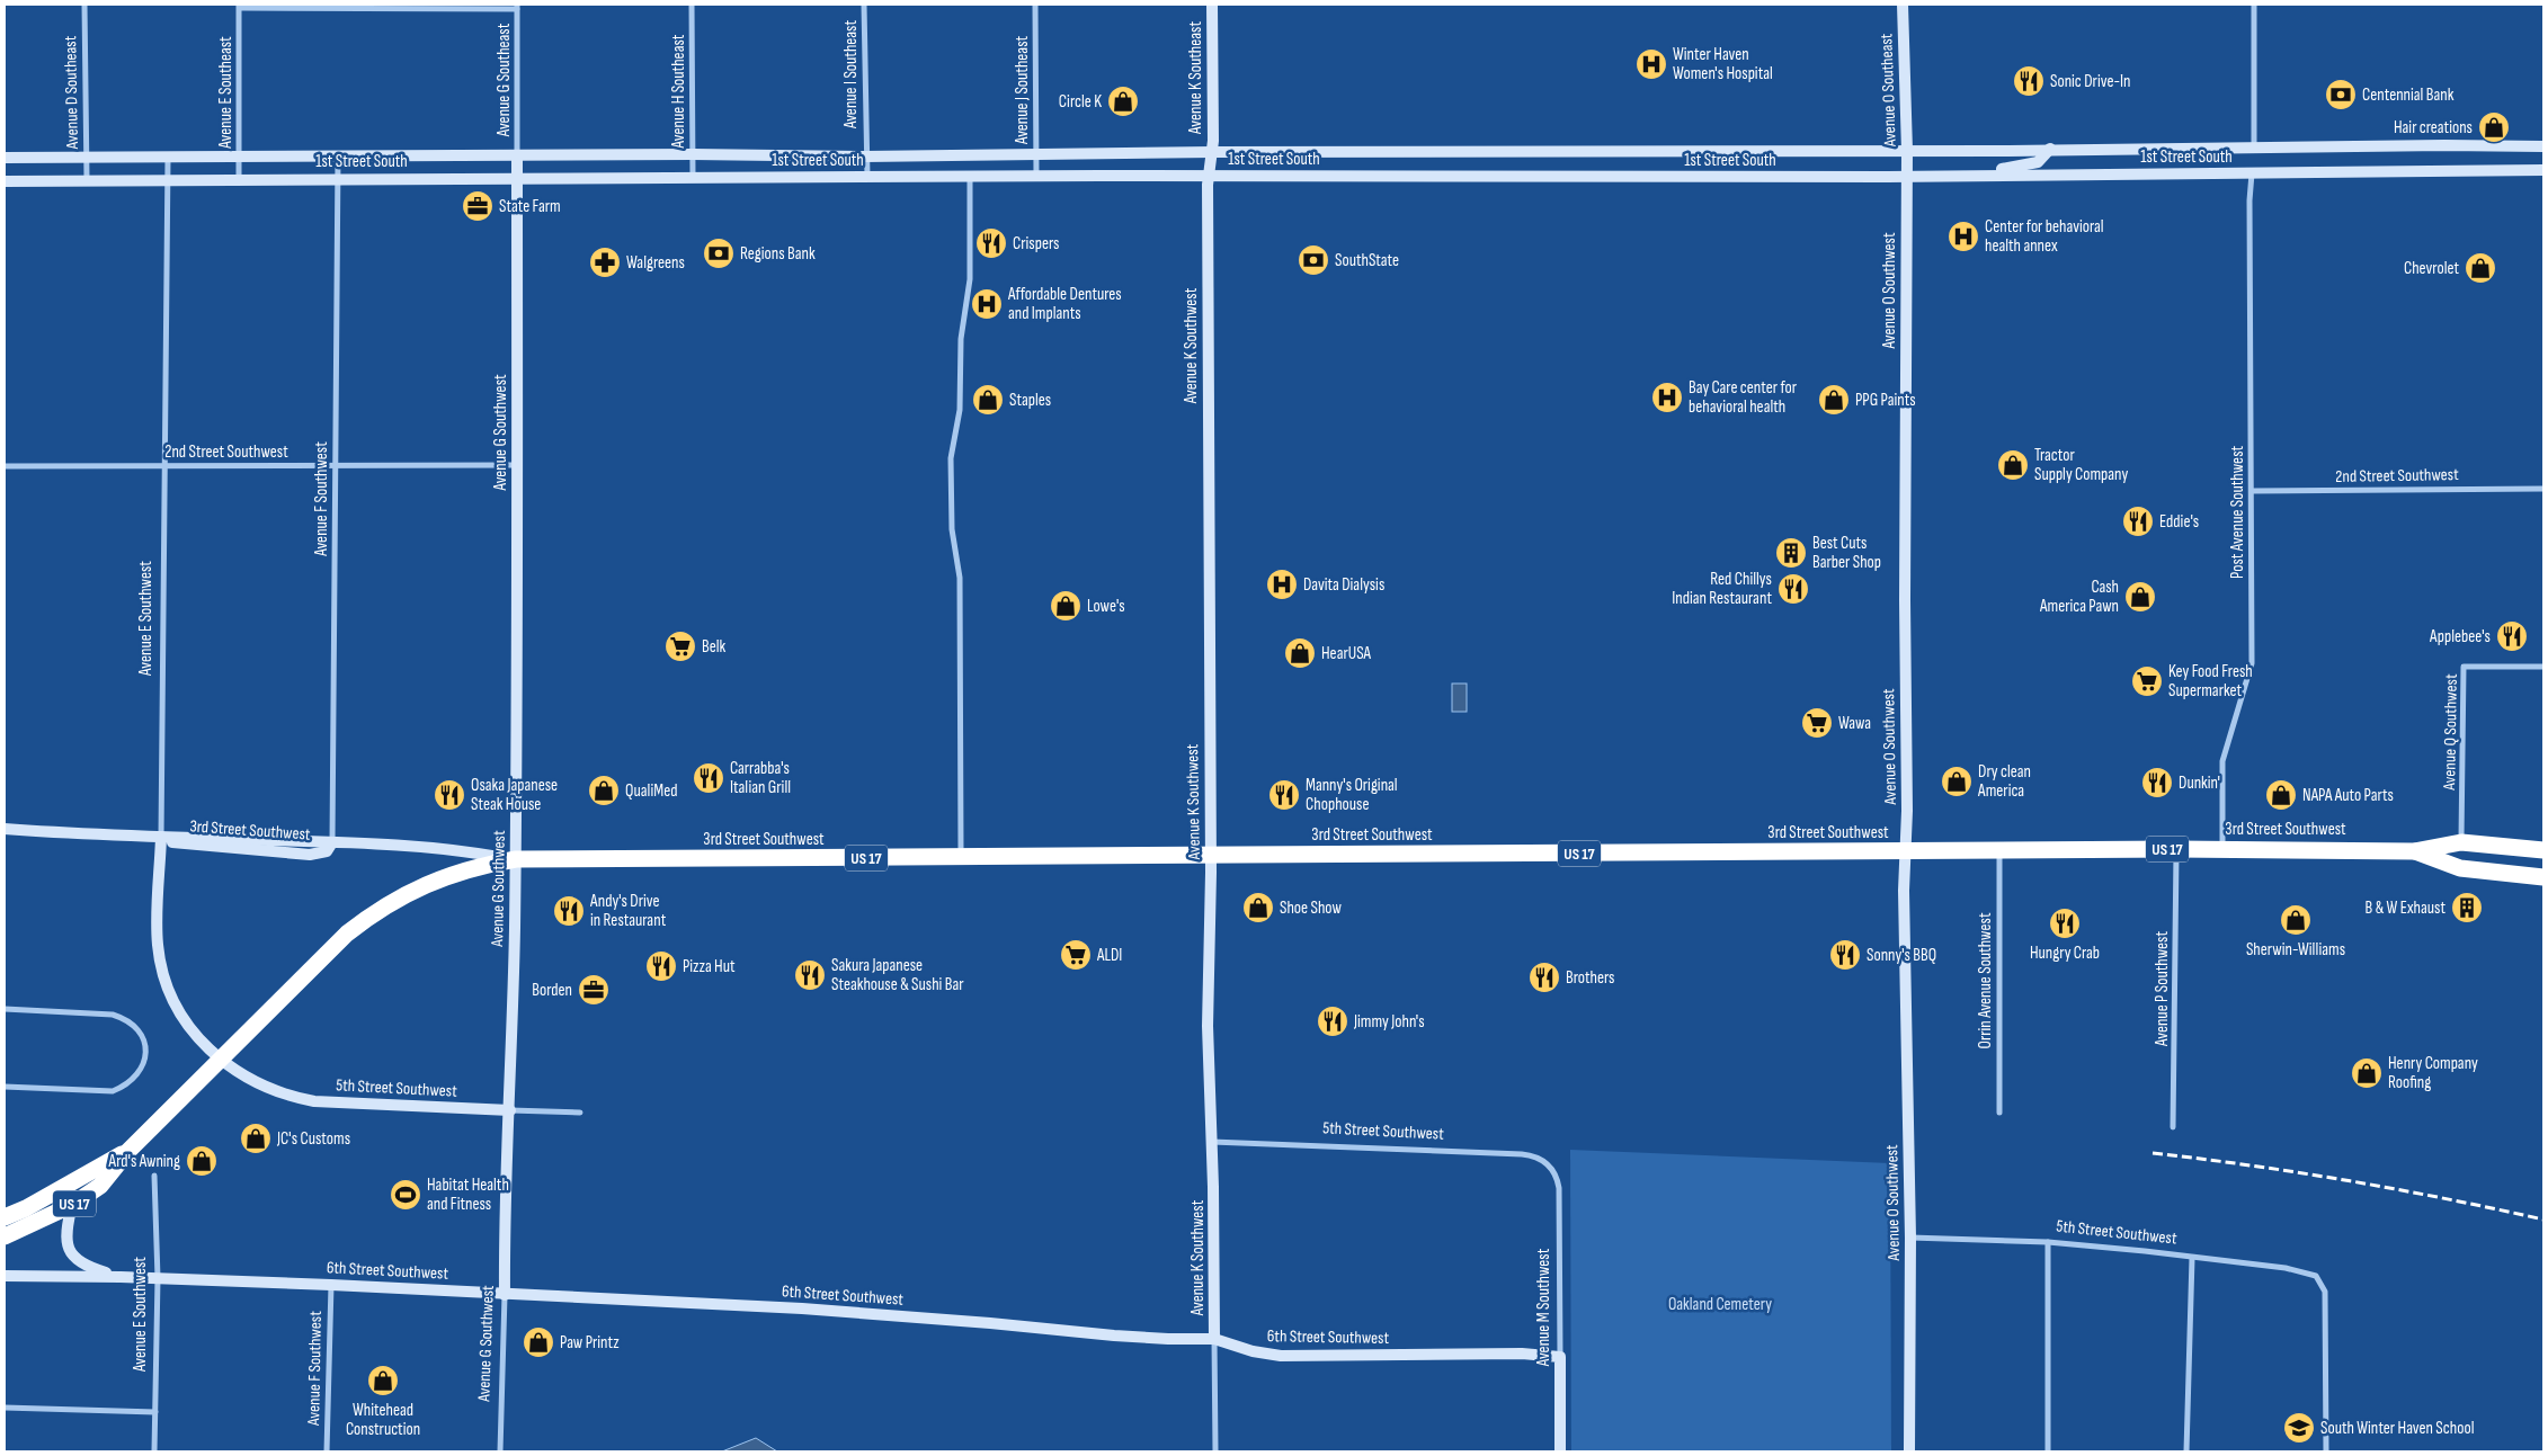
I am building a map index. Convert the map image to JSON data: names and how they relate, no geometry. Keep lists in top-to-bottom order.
{
  "streets": {
    "highway": ["3rd Street Southwest", "US 17"],
    "street": [
      "Avenue I Southeast",
      "Avenue K Southeast",
      "Avenue G Southeast",
      "Avenue J Southeast",
      "Avenue O Southeast",
      "Avenue H Southeast",
      "Avenue D Southeast",
      "Avenue E Southeast",
      "1st Street South",
      "Avenue O Southwest",
      "Avenue K Southwest",
      "Avenue G Southwest",
      "2nd Street Southwest",
      "Avenue F Southwest",
      "Post Avenue Southwest",
      "Avenue E Southwest",
      "Avenue Q Southwest",
      "Orrin Avenue Southwest",
      "Avenue P Southwest",
      "5th Street Southwest",
      "6th Street Southwest",
      "Avenue M Southwest"
    ]
  },
  "crossings": [
    ["Avenue I Southeast", "1st Street South"],
    ["Avenue K Southeast", "1st Street South"],
    ["Avenue K Southeast", "Avenue K Southwest"],
    ["Avenue G Southeast", "1st Street South"],
    ["Avenue G Southeast", "Avenue G Southwest"],
    ["Avenue J Southeast", "1st Street South"],
    ["Avenue O Southeast", "1st Street South"],
    ["Avenue O Southeast", "Avenue O Southwest"],
    ["Avenue H Southeast", "1st Street South"],
    ["Avenue D Southeast", "1st Street South"],
    ["Avenue E Southeast", "1st Street South"],
    ["1st Street South", "Avenue O Southwest"],
    ["1st Street South", "Avenue K Southwest"],
    ["1st Street South", "Avenue G Southwest"],
    ["1st Street South", "Avenue F Southwest"],
    ["1st Street South", "Post Avenue Southwest"],
    ["1st Street South", "Avenue E Southwest"],
    ["Avenue O Southwest", "3rd Street Southwest"],
    ["Avenue O Southwest", "5th Street Southwest"],
    ["Avenue K Southwest", "3rd Street Southwest"],
    ["Avenue K Southwest", "5th Street Southwest"],
    ["Avenue K Southwest", "6th Street Southwest"],
    ["Avenue G Southwest", "2nd Street Southwest"],
    ["Avenue G Southwest", "3rd Street Southwest"],
    ["Avenue G Southwest", "US 17"],
    ["Avenue G Southwest", "5th Street Southwest"],
    ["Avenue G Southwest", "6th Street Southwest"],
    ["2nd Street Southwest", "Avenue F Southwest"],
    ["2nd Street Southwest", "Post Avenue Southwest"],
    ["2nd Street Southwest", "Avenue E Southwest"],
    ["Avenue F Southwest", "3rd Street Southwest"],
    ["Avenue F Southwest", "6th Street Southwest"],
    ["Post Avenue Southwest", "3rd Street Southwest"],
    ["Avenue E Southwest", "3rd Street Southwest"],
    ["Avenue E Southwest", "US 17"],
    ["Avenue E Southwest", "5th Street Southwest"],
    ["Avenue E Southwest", "6th Street Southwest"],
    ["Avenue Q Southwest", "3rd Street Southwest"],
    ["3rd Street Southwest", "US 17"],
    ["3rd Street Southwest", "Orrin Avenue Southwest"],
    ["3rd Street Southwest", "Avenue P Southwest"],
    ["US 17", "5th Street Southwest"],
    ["US 17", "6th Street Southwest"],
    ["5th Street Southwest", "Avenue M Southwest"],
    ["6th Street Southwest", "Avenue M Southwest"]
  ],
  "parks": ["Oakland Cemetery"],
  "places": {
    "hospital": [
      "Winter Haven Women's Hospital",
      "Center for behavioral health annex",
      "Affordable Dentures and Implants",
      "Bay Care center for behavioral health",
      "Davita Dialysis"
    ],
    "restaurant": [
      "Sonic Drive-In",
      "Crispers",
      "Eddie's",
      "Red Chillys Indian Restaurant",
      "Applebee's",
      "Carrabba's Italian Grill",
      "Dunkin'",
      "Osaka Japanese Steak House",
      "Manny's Original Chophouse",
      "Andy's Drive in Restaurant",
      "Hungry Crab",
      "Sonny's BBQ",
      "Pizza Hut",
      "Sakura Japanese Steakhouse & Sushi Bar",
      "Brothers",
      "Jimmy John's"
    ],
    "bank": ["Centennial Bank", "Regions Bank", "SouthState"],
    "shop": [
      "Circle K",
      "Hair creations",
      "Chevrolet",
      "Staples",
      "PPG Paints",
      "Tractor Supply Company",
      "Cash America Pawn",
      "Lowe's",
      "HearUSA",
      "Dry clean America",
      "QualiMed",
      "NAPA Auto Parts",
      "Shoe Show",
      "Sherwin-Williams",
      "Henry Company Roofing",
      "JC's Customs",
      "Ard's Awning",
      "Paw Printz",
      "Whitehead Construction"
    ],
    "office": ["State Farm", "Borden"],
    "pharmacy": ["Walgreens"],
    "building": ["Best Cuts Barber Shop", "B & W Exhaust"],
    "supermarket": [
      "Belk",
      "Key Food Fresh Supermarket",
      "Wawa",
      "ALDI"
    ],
    "sports": ["Habitat Health and Fitness"],
    "school or university": ["South Winter Haven School"]
  }
}
